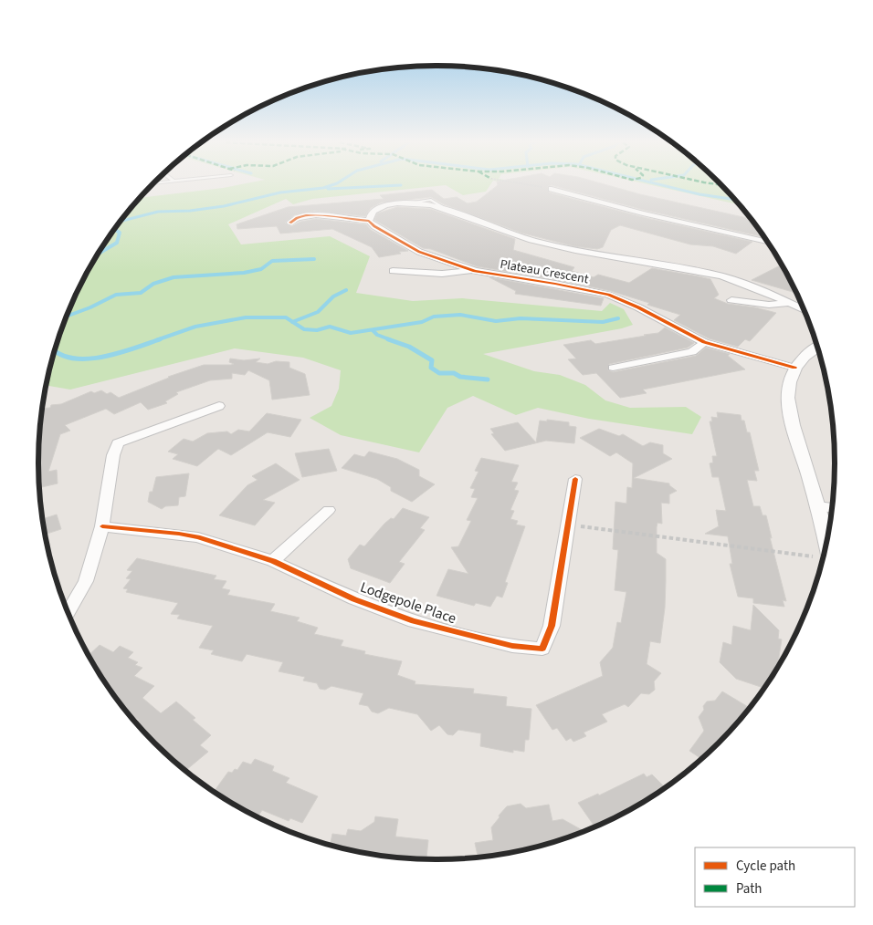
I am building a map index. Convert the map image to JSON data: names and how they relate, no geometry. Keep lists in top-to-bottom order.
{
  "streets": {
    "street": ["Plateau Crescent", "Lodgepole Place"]
  },
  "legend": ["Cycle path", "Path"]
}
